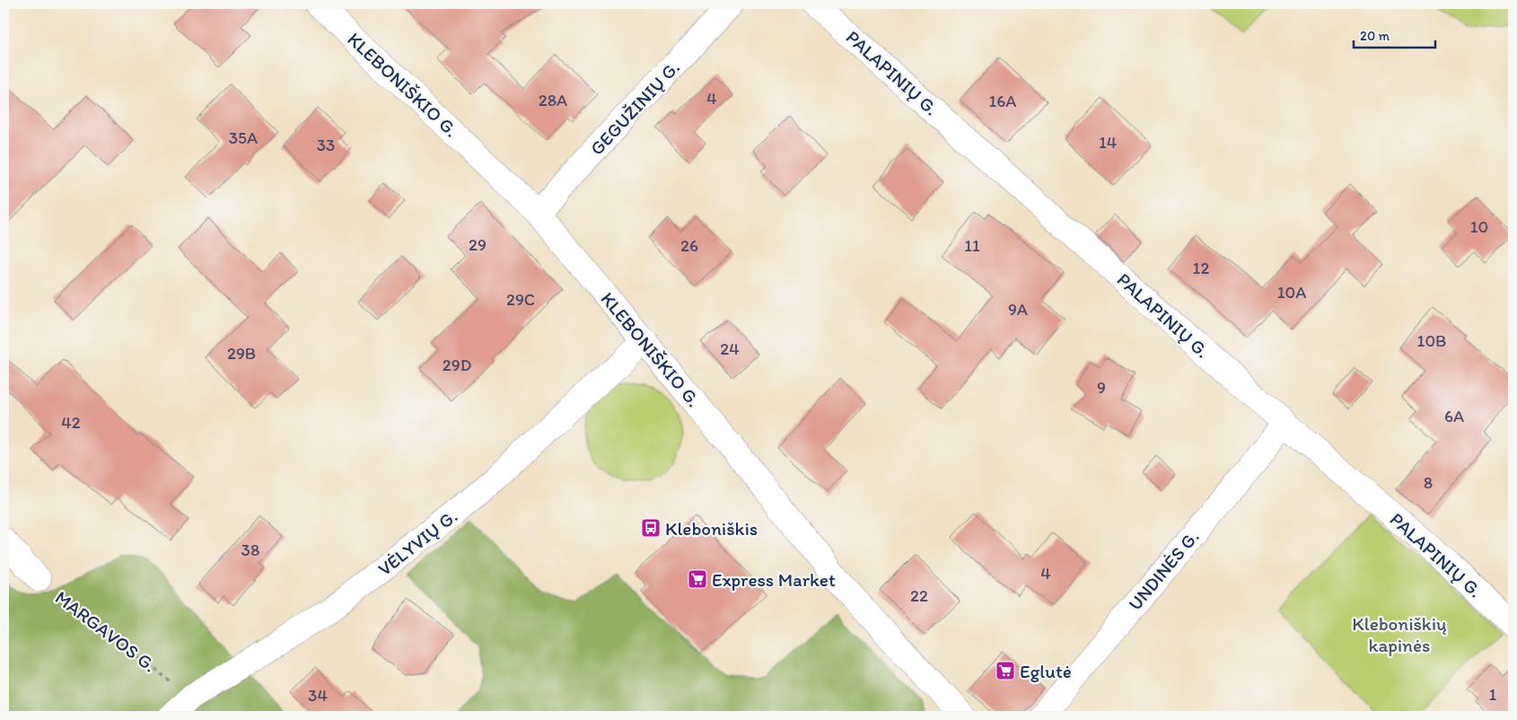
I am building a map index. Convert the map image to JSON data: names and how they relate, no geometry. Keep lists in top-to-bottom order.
{
  "streets": {
    "street": [
      "PALAPINIŲ G.",
      "KLEBONIŠKIO G.",
      "GEGUŽINIŲ G.",
      "VĖLYVIŲ G.",
      "UNDINĖS G.",
      "MARGAVOS G."
    ]
  },
  "crossings": [
    ["PALAPINIŲ G.", "UNDINĖS G."],
    ["KLEBONIŠKIO G.", "GEGUŽINIŲ G."],
    ["KLEBONIŠKIO G.", "VĖLYVIŲ G."],
    ["VĖLYVIŲ G.", "MARGAVOS G."]
  ],
  "parks": ["Kleboniškių kapinės"],
  "places": {
    "bus stop": ["Kleboniškis"],
    "supermarket": ["Express Market", "Eglutė"]
  },
  "house_numbers": [
    "4",
    "28A",
    "16A",
    "35A",
    "14",
    "33",
    "10",
    "29",
    "26",
    "11",
    "12",
    "10A",
    "29C",
    "9A",
    "10B",
    "24",
    "29B",
    "29D",
    "9",
    "6A",
    "42",
    "8",
    "38",
    "4",
    "22",
    "1",
    "34"
  ],
  "scale_bar": "20 m"
}
